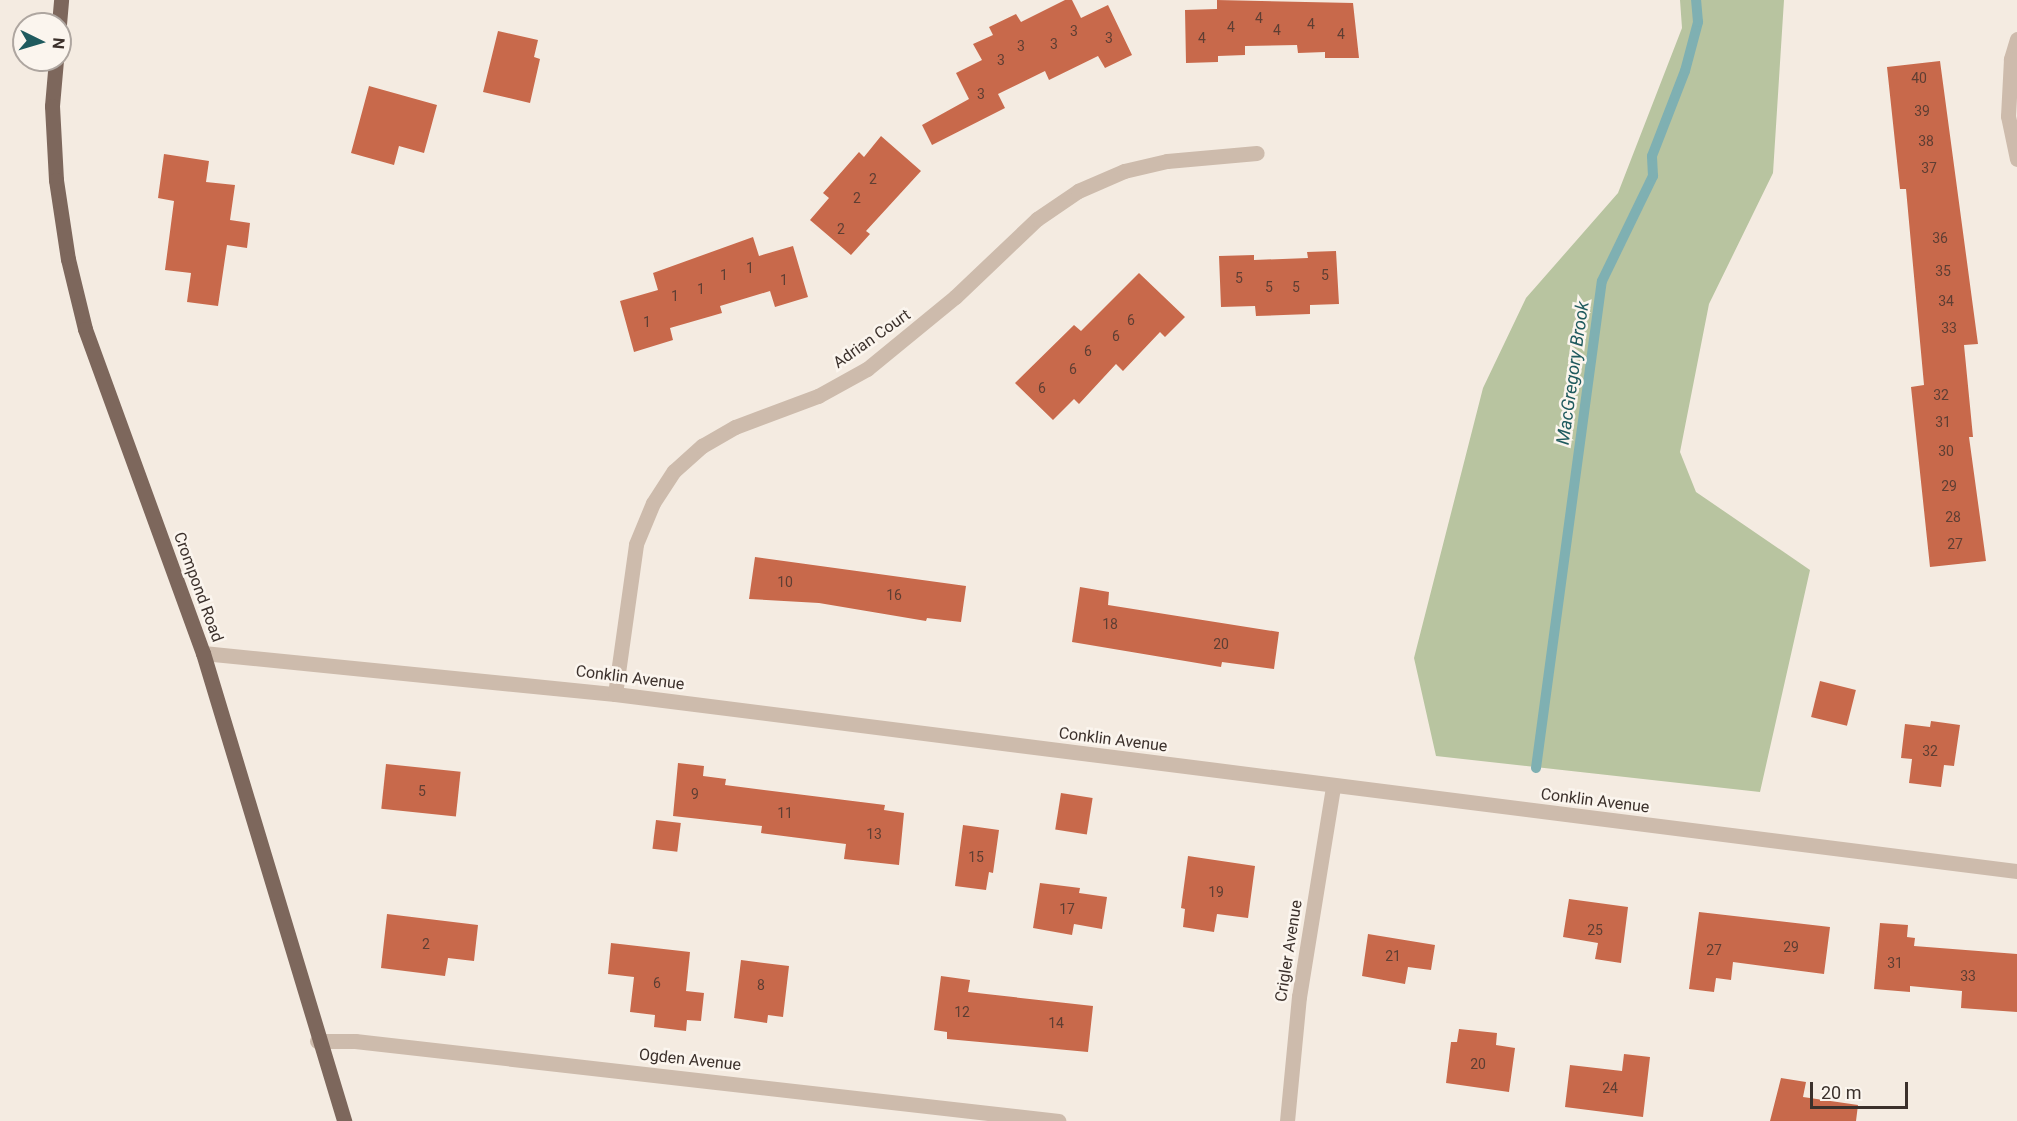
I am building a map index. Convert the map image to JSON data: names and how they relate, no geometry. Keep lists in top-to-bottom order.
{
  "streets": {
    "main road": ["Crompond Road"],
    "street": [
      "Adrian Court",
      "Conklin Avenue",
      "Crigler Avenue",
      "Ogden Avenue"
    ]
  },
  "crossings": [
    ["Adrian Court", "Conklin Avenue"],
    ["Crompond Road", "Conklin Avenue"],
    ["Crompond Road", "Ogden Avenue"],
    ["Conklin Avenue", "Crigler Avenue"]
  ],
  "water": ["MacGregory Brook"],
  "house_numbers": [
    "4",
    "4",
    "4",
    "4",
    "3",
    "4",
    "3",
    "4",
    "3",
    "3",
    "3",
    "40",
    "3",
    "39",
    "38",
    "37",
    "2",
    "2",
    "2",
    "36",
    "1",
    "35",
    "1",
    "5",
    "5",
    "1",
    "5",
    "5",
    "1",
    "1",
    "34",
    "6",
    "1",
    "33",
    "6",
    "6",
    "6",
    "6",
    "32",
    "31",
    "30",
    "29",
    "28",
    "27",
    "10",
    "16",
    "18",
    "20",
    "32",
    "5",
    "9",
    "11",
    "13",
    "15",
    "19",
    "17",
    "25",
    "2",
    "29",
    "27",
    "21",
    "31",
    "33",
    "6",
    "8",
    "12",
    "14",
    "20",
    "24"
  ],
  "scale_bar": "20 m",
  "north": "right"
}
